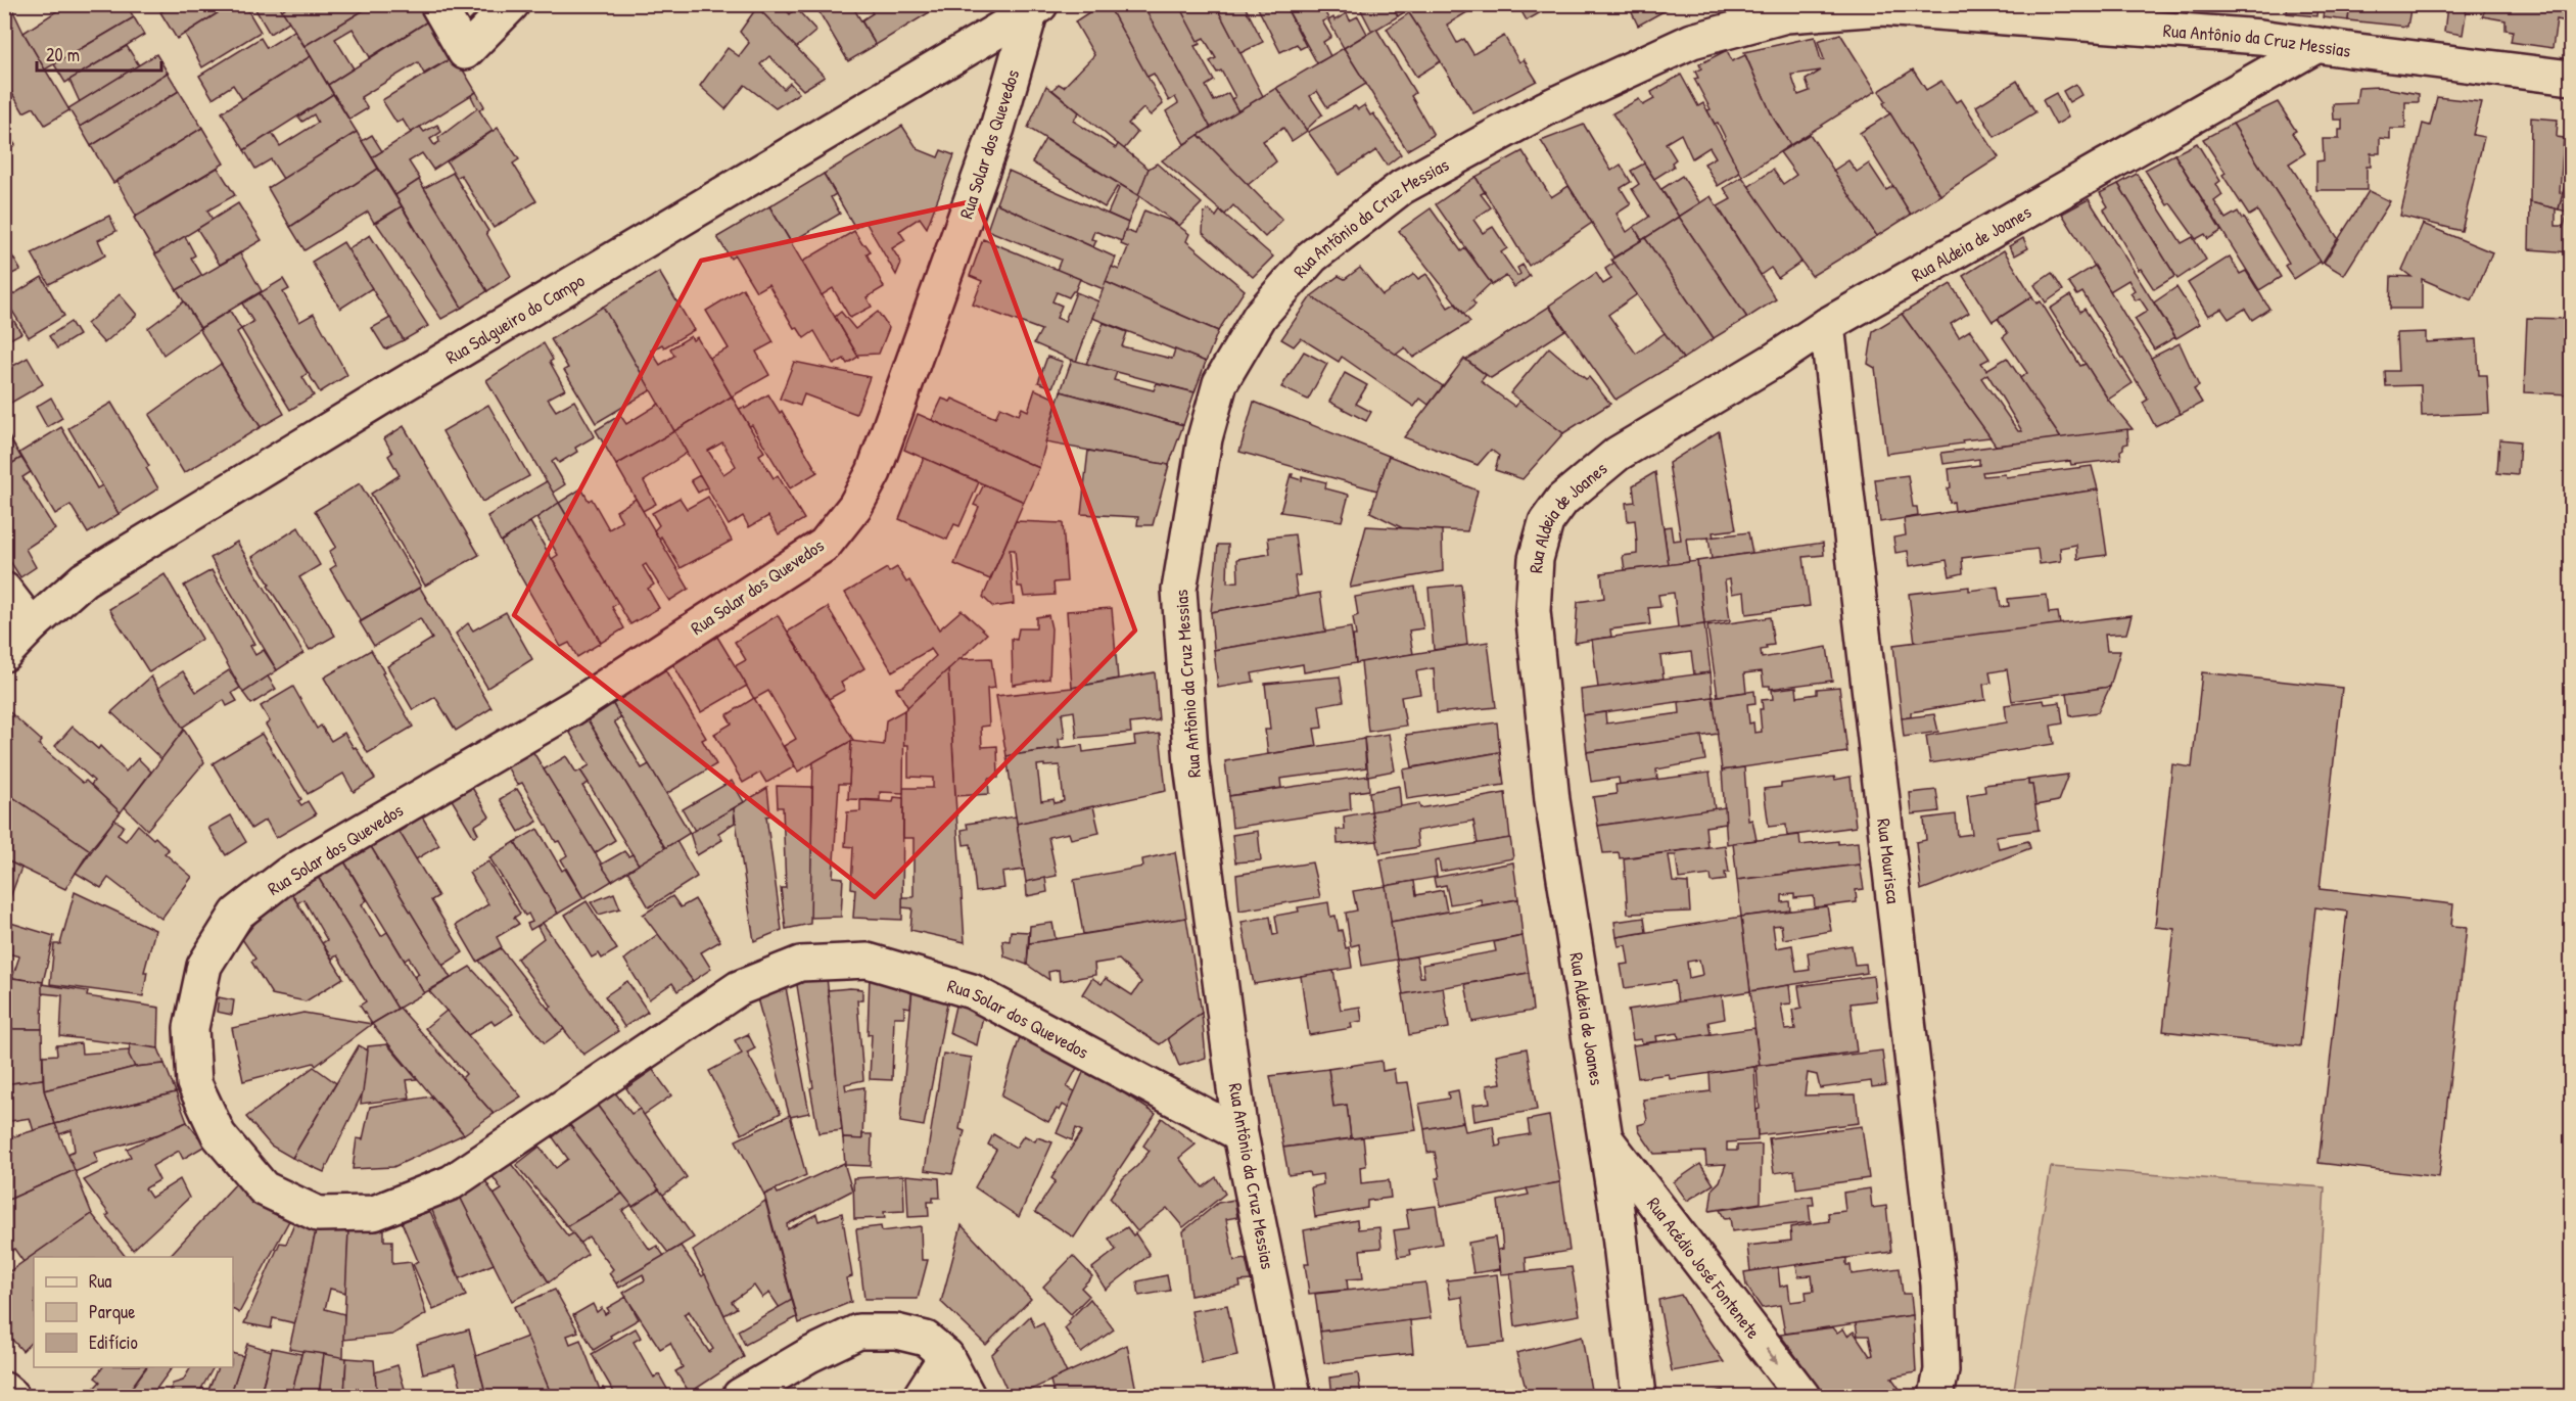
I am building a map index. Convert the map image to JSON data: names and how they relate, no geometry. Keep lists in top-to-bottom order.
{
  "streets": {
    "street": [
      "Rua Antônio da Cruz Messias",
      "Rua Solar dos Quevedos",
      "Rua Aldeia de Joanes",
      "Rua Salgueiro do Campo",
      "Rua Mourisca",
      "Rua Acédio José Fontenete"
    ]
  },
  "crossings": [
    ["Rua Antônio da Cruz Messias", "Rua Solar dos Quevedos"],
    ["Rua Antônio da Cruz Messias", "Rua Aldeia de Joanes"],
    ["Rua Solar dos Quevedos", "Rua Salgueiro do Campo"],
    ["Rua Aldeia de Joanes", "Rua Mourisca"],
    ["Rua Aldeia de Joanes", "Rua Acédio José Fontenete"]
  ],
  "one_way": ["Rua Acédio José Fontenete"],
  "legend": ["Rua", "Parque", "Edifício"],
  "scale_bar": "20 m"
}
